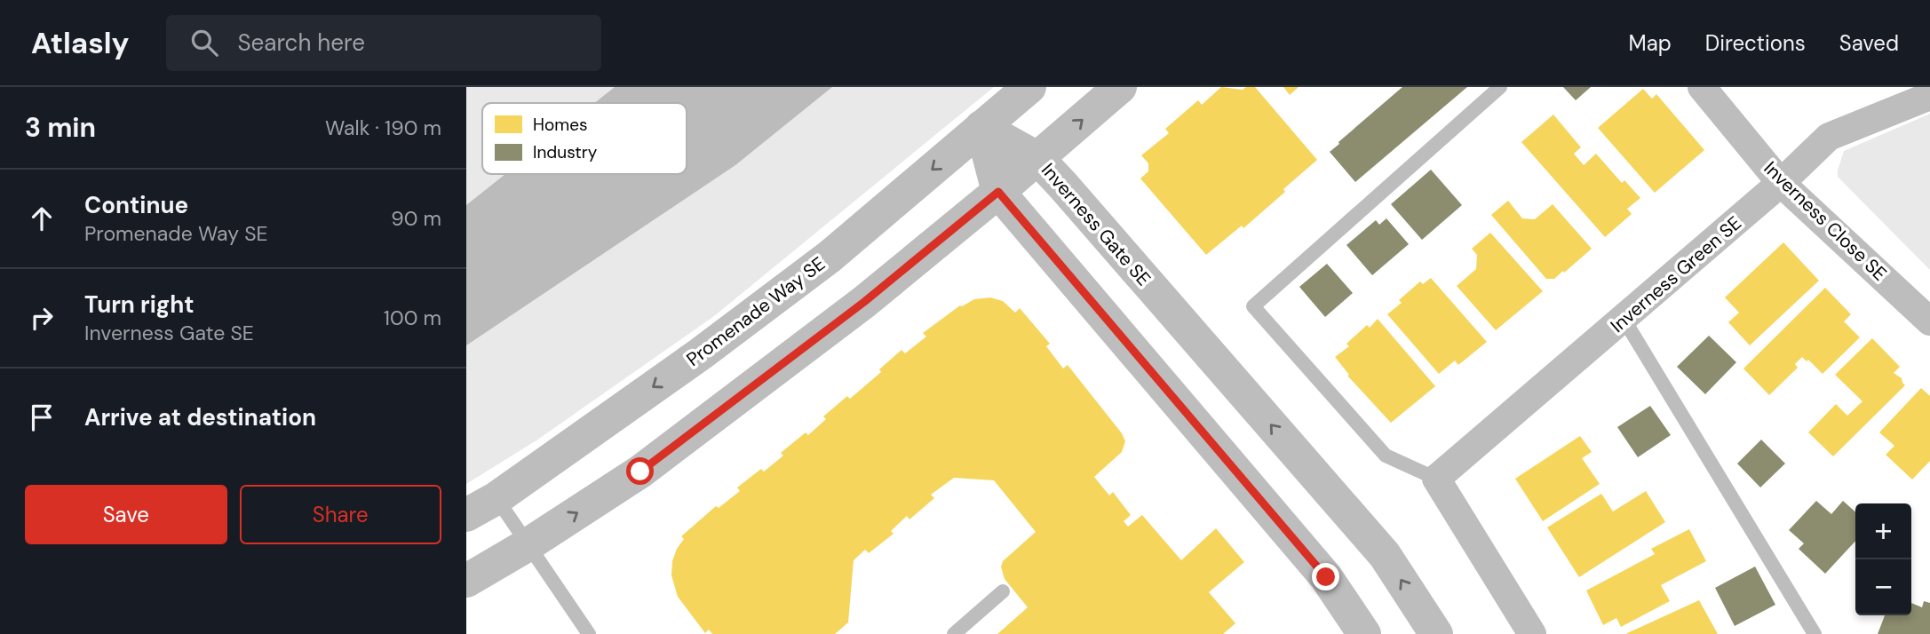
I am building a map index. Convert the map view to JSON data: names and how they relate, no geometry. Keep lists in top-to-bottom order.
{
  "streets": {
    "street": [
      "Inverness Close SE",
      "Inverness Gate SE",
      "Inverness Green SE",
      "Promenade Way SE"
    ]
  },
  "crossings": [
    ["Inverness Close SE", "Inverness Green SE"],
    ["Inverness Gate SE", "Promenade Way SE"]
  ],
  "legend": ["Homes", "Industry"],
  "page": {
    "header": "Atlasly",
    "search": "Search here",
    "nav": ["Map", "Directions", "Saved"],
    "heading": ["3 min", "Walk · 190 m"],
    "list": [
      ["Continue", "Promenade Way SE", "90 m"],
      ["Turn right", "Inverness Gate SE", "100 m"],
      "Arrive at destination"
    ],
    "buttons": ["Save", "Share"],
    "map_buttons": ["+", "−"]
  }
}
